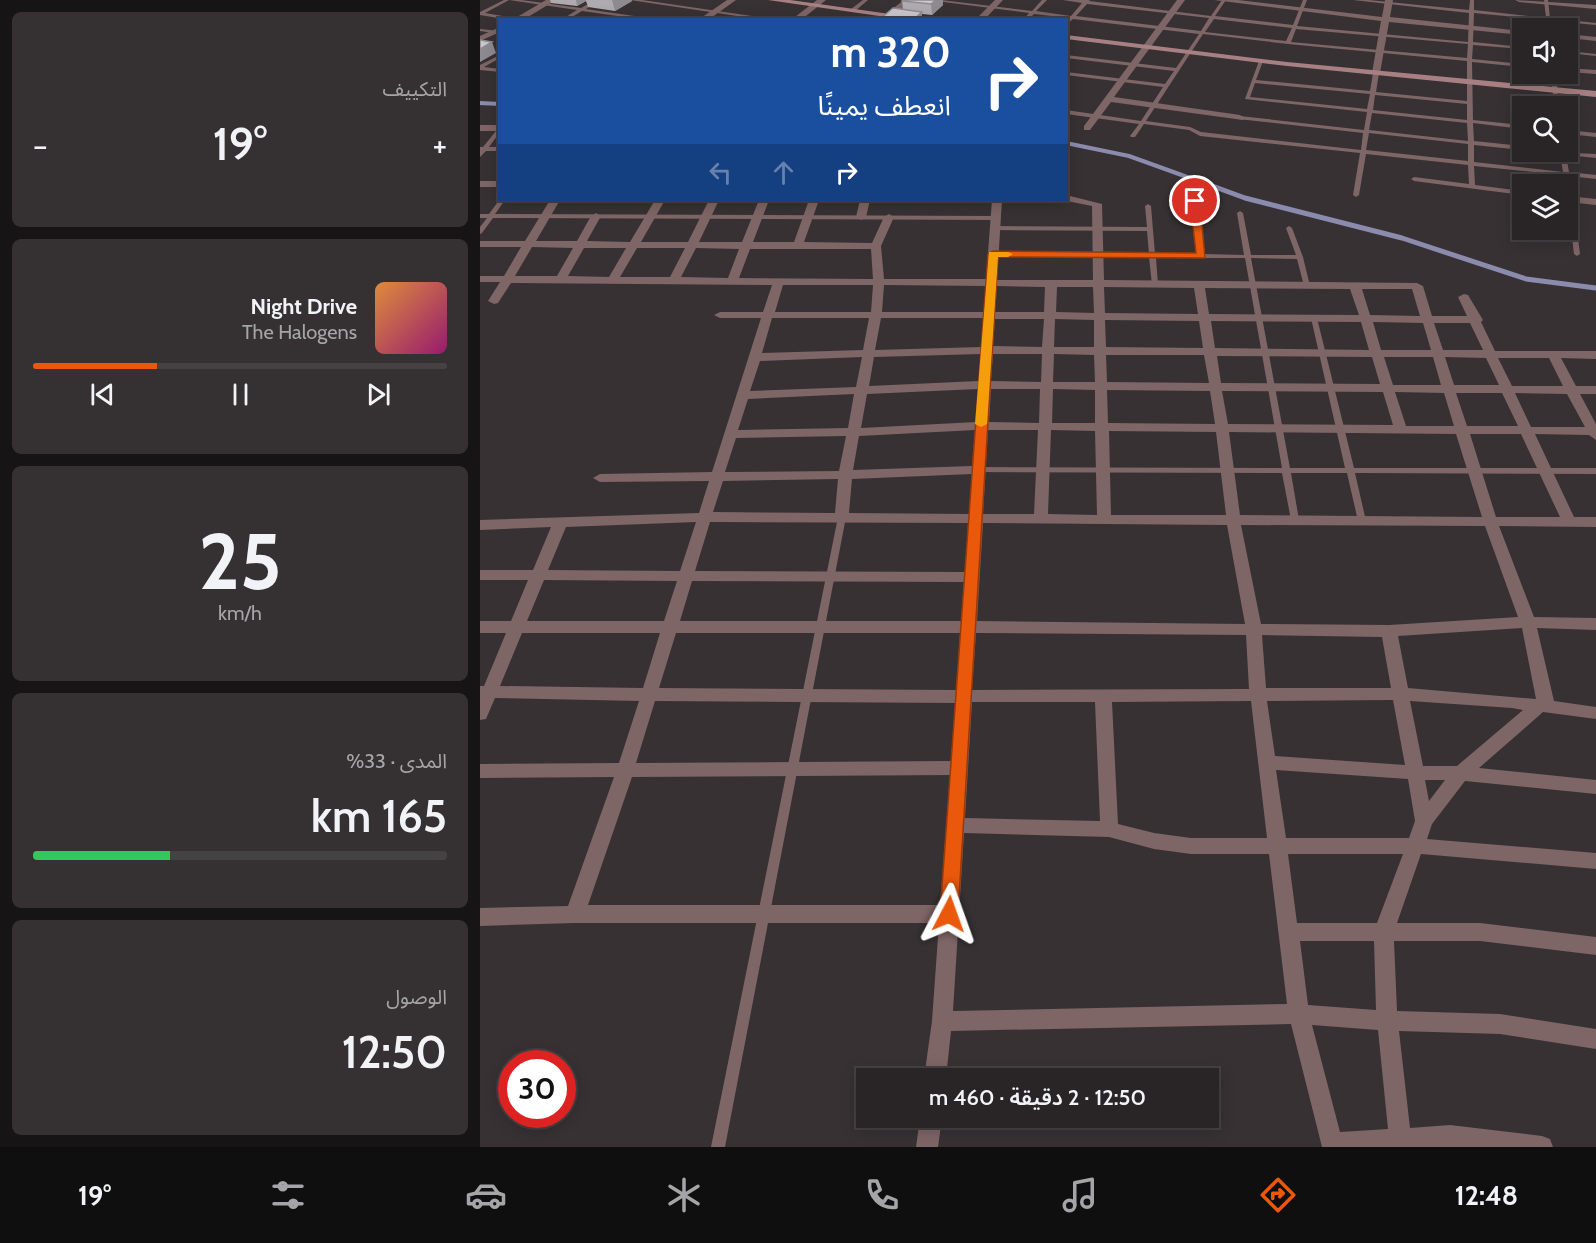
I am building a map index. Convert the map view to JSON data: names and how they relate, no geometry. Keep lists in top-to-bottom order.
{
  "page": {
    "tile": [
      "التكييف",
      ["25", "km/h"],
      ["المدى · 33%", "165 km"],
      ["الوصول", "12:50"]
    ],
    "turn": ["320 m", "انعطف يمينًا"],
    "heat": ["−", "19°", "+"],
    "song": ["Night Drive", "The Halogens"],
    "limit": "30",
    "trip": "12:50 · 2 دقيقة · 460 m",
    "tabs": ["12:48", "19°"]
  }
}
